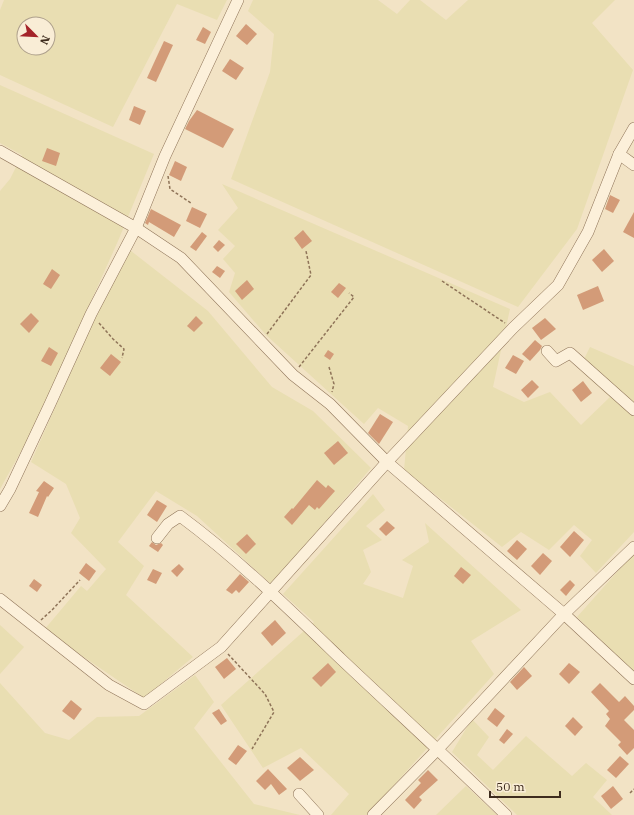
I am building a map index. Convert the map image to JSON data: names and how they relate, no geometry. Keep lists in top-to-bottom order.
{
  "scale_bar": "50 m",
  "north": "bottom right"
}
